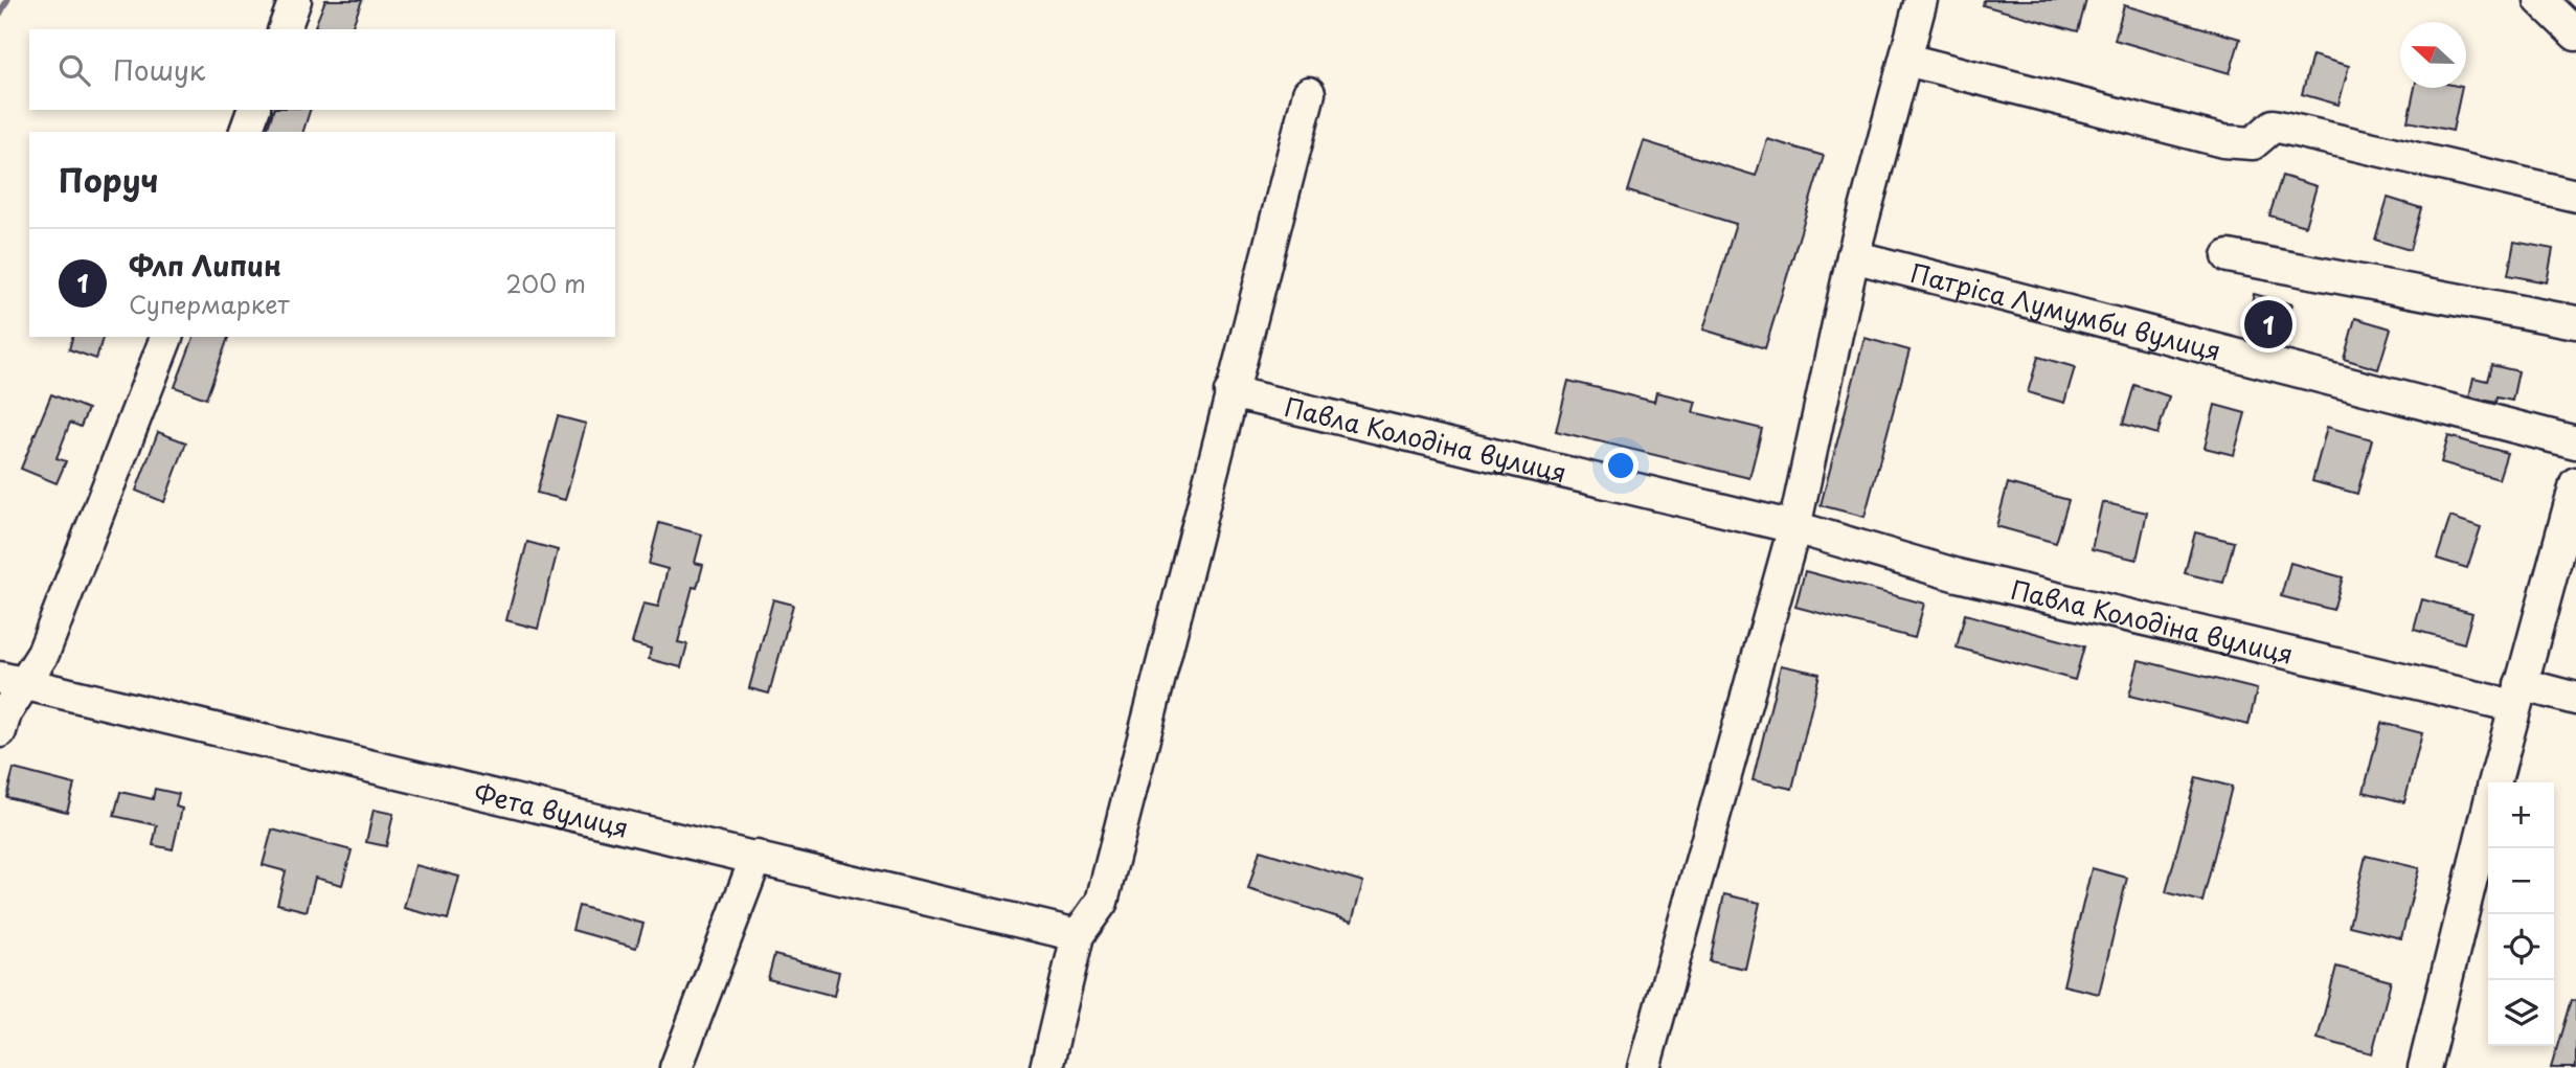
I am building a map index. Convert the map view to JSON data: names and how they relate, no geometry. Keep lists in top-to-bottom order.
{
  "streets": {
    "street": ["Патріса Лумумби вулиця", "Павла Колодіна вулиця", "Фета вулиця"]
  },
  "north": "left",
  "page": {
    "search": "Пошук",
    "heading": "Поруч",
    "list": [
      {
        "mark": "1",
        "name": "Флп Липин",
        "note": "Супермаркет",
        "value": "200 m"
      }
    ],
    "pins": "1",
    "map_buttons": ["+", "−"]
  }
}
